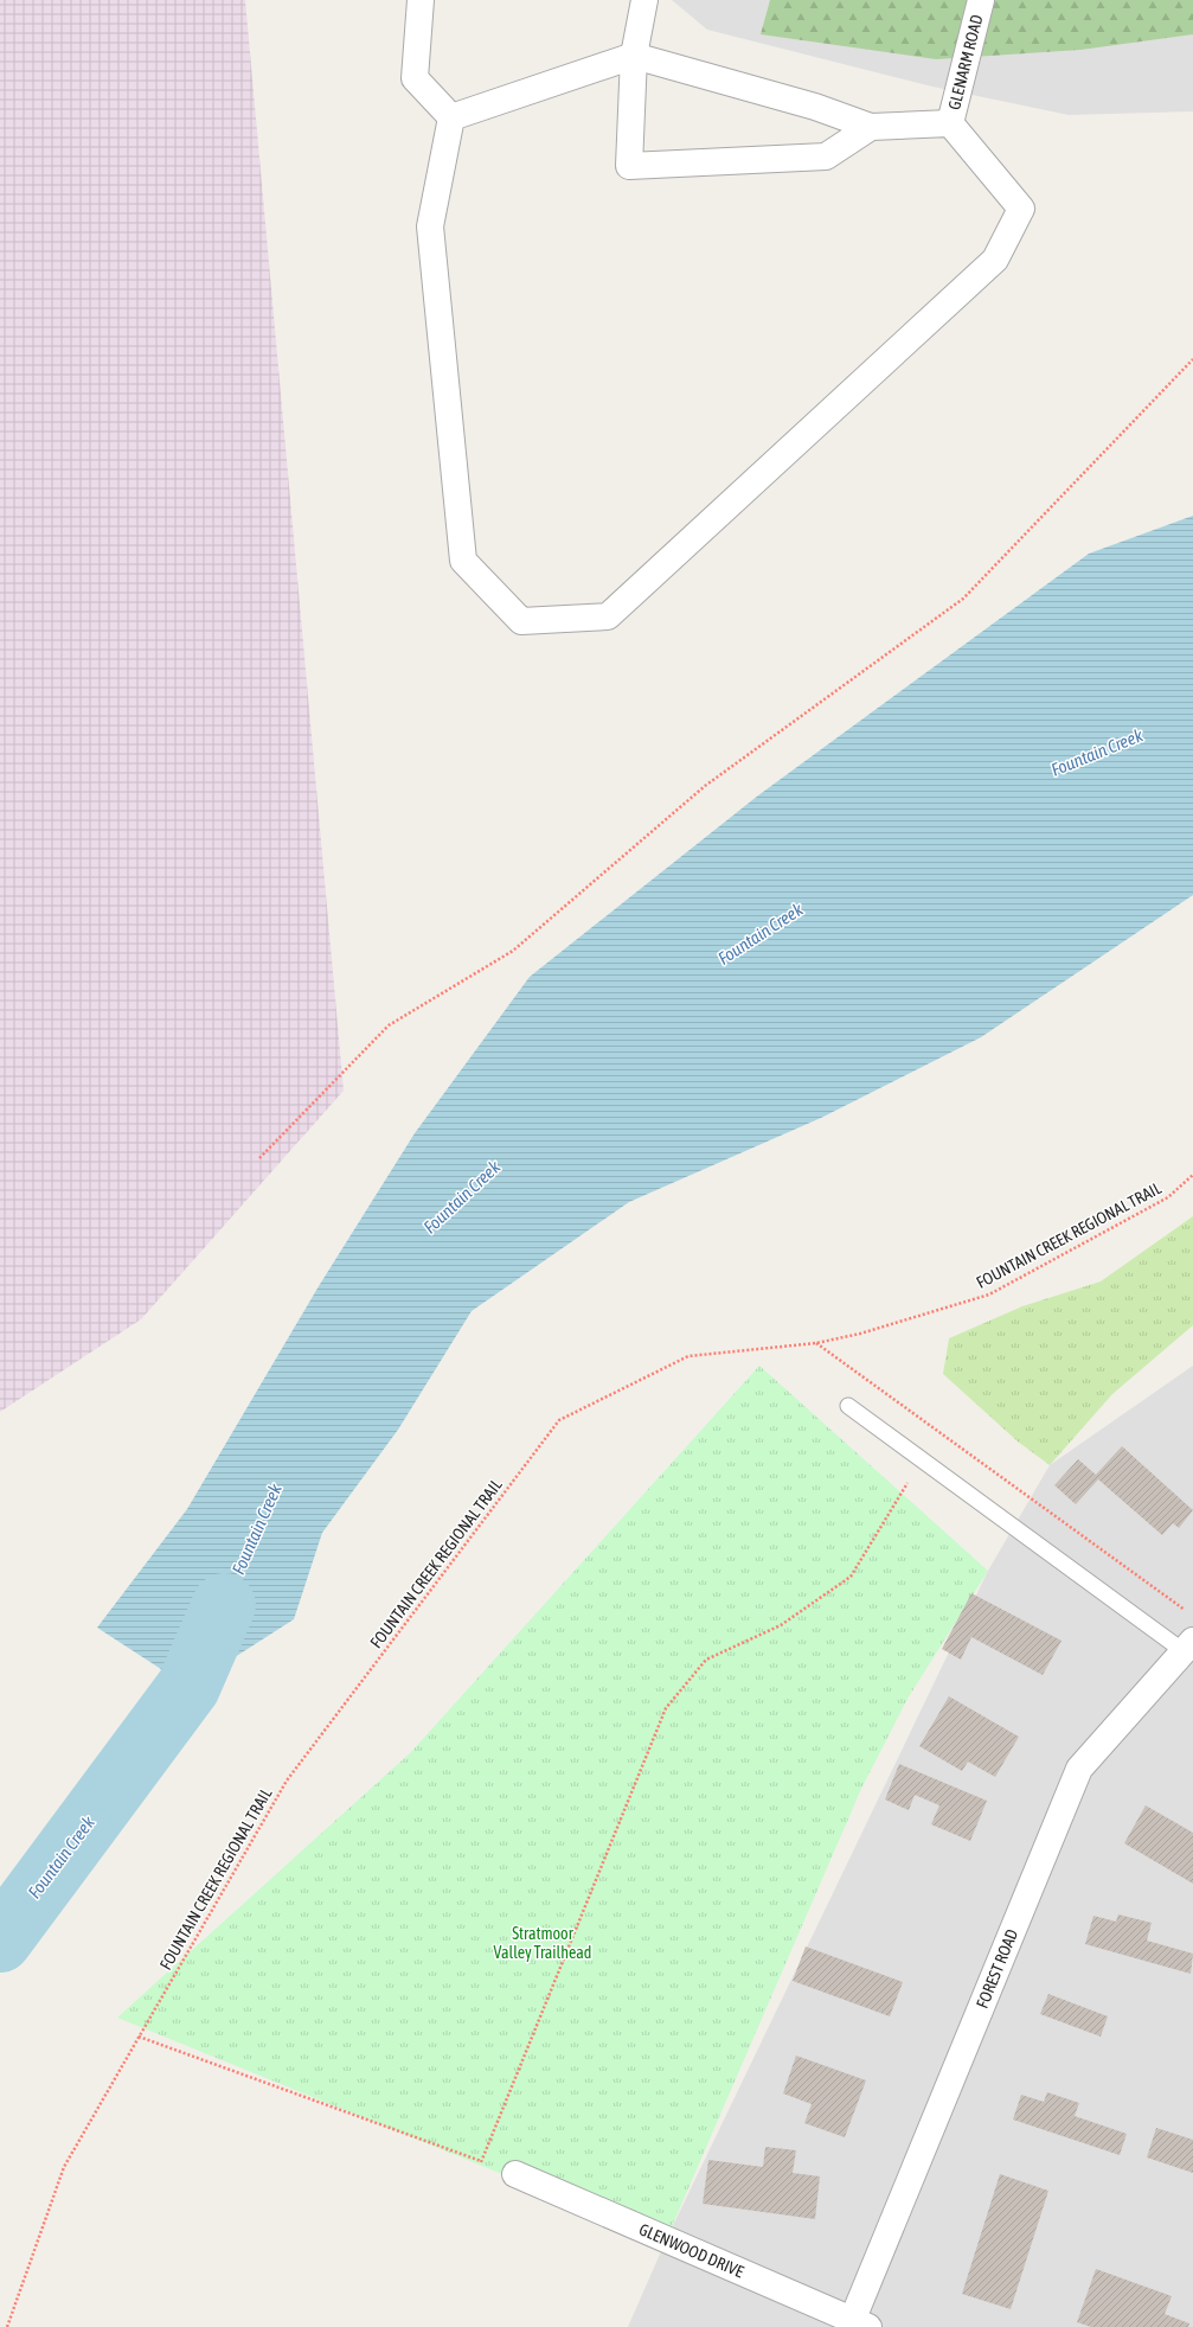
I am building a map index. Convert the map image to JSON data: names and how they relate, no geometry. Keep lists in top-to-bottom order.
{
  "streets": {
    "street": ["GLENARM ROAD", "FOREST ROAD", "GLENWOOD DRIVE"],
    "path": ["FOUNTAIN CREEK REGIONAL TRAIL"]
  },
  "crossings": [
    ["FOREST ROAD", "GLENWOOD DRIVE"]
  ],
  "water": ["Fountain Creek"],
  "parks": ["Stratmoor Valley Trailhead"]
}
